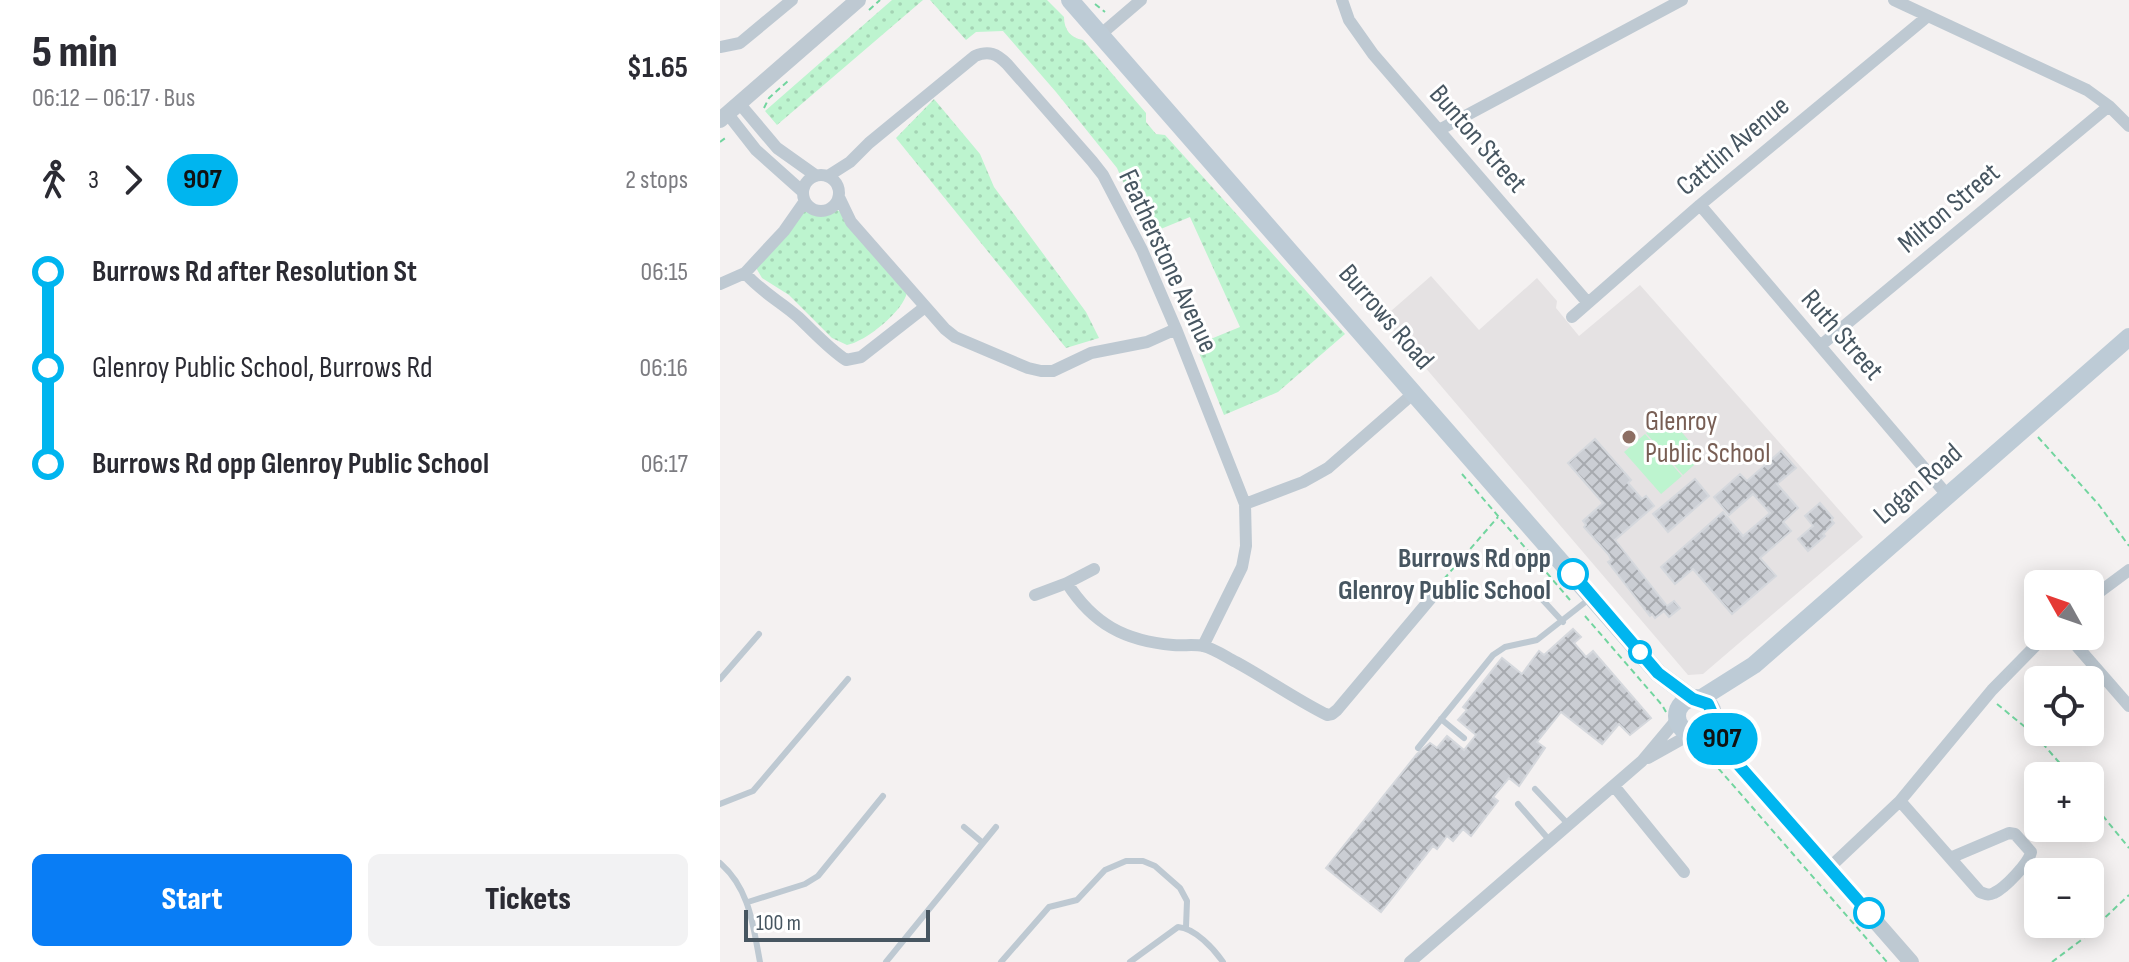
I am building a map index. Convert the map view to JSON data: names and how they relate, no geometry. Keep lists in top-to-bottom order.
{
  "streets": {
    "main road": ["Burrows Road", "Logan Road"],
    "street": [
      "Bunton Street",
      "Cattlin Avenue",
      "Milton Street",
      "Featherstone Avenue",
      "Ruth Street"
    ]
  },
  "crossings": [
    ["Bunton Street", "Cattlin Avenue"],
    ["Cattlin Avenue", "Ruth Street"],
    ["Milton Street", "Ruth Street"],
    ["Burrows Road", "Logan Road"],
    ["Ruth Street", "Logan Road"]
  ],
  "places": ["Glenroy Public School", "Burrows Rd opp Glenroy Public School"],
  "lines": ["bus line 907"],
  "scale_bar": "100 m",
  "north": "top left",
  "page": {
    "heading": ["5 min", "06:12 – 06:17 · Bus", "$1.65"],
    "on_map": "907",
    "legs": ["3", "907", "2 stops"],
    "list": [
      {
        "name": "Burrows Rd after Resolution St",
        "value": "06:15"
      },
      {
        "name": "Glenroy Public School, Burrows Rd",
        "value": "06:16"
      },
      {
        "name": "Burrows Rd opp Glenroy Public School",
        "value": "06:17"
      }
    ],
    "map_buttons": ["+", "−"],
    "buttons": ["Start", "Tickets"],
    "scale": "100 m"
  }
}
